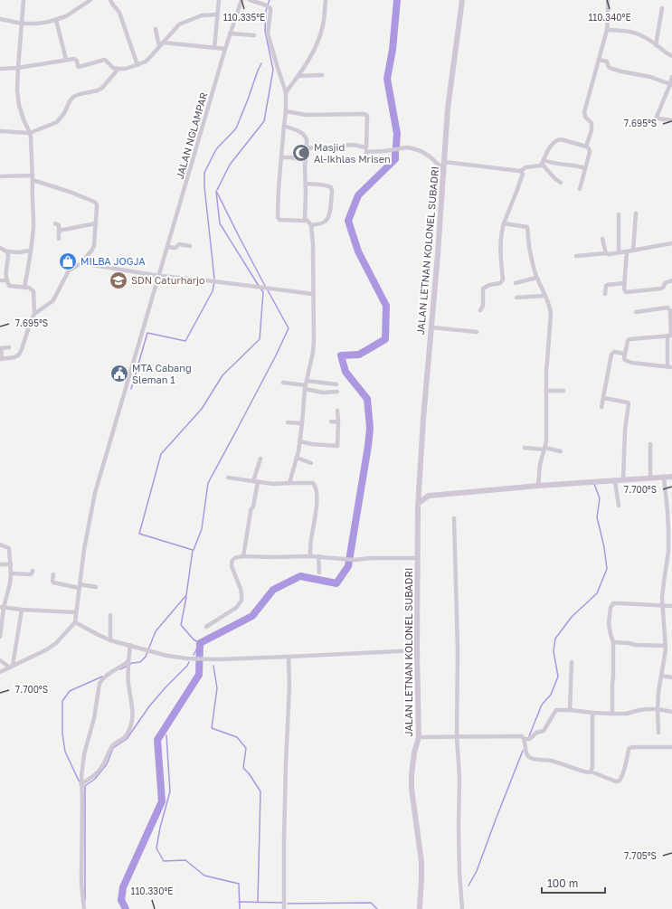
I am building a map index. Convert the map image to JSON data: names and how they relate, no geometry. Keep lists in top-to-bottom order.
{
  "streets": {
    "main road": ["JALAN LETNAN KOLONEL SUBADRI"],
    "street": ["JALAN NGLAMPAR"]
  },
  "places": {
    "mosque": ["Masjid Al-Ikhlas Mrisen"],
    "shop": ["MILBA JOGJA"],
    "school or university": ["SDN Caturharjo"],
    "public building": ["MTA Cabang Sleman 1"]
  },
  "scale_bar": "100 m",
  "coordinates": [
    "110.335°E",
    "110.340°E",
    "7.695°S",
    "7.700°S",
    "7.705°S",
    "110.330°E"
  ]
}
